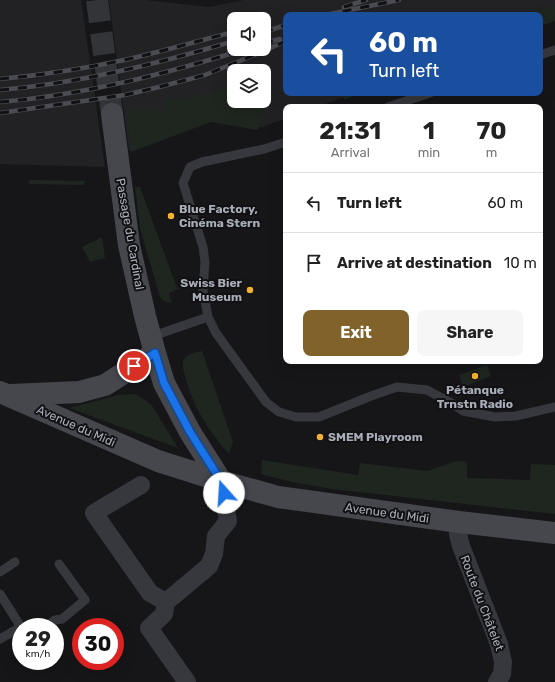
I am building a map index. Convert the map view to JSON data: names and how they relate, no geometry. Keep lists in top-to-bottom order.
{
  "streets": {
    "main road": ["Passage du Cardinal", "Avenue du Midi"],
    "street": ["Route du Châtelet"]
  },
  "crossings": [
    ["Passage du Cardinal", "Avenue du Midi"],
    ["Avenue du Midi", "Route du Châtelet"]
  ],
  "places": [
    "Blue Factory, Cinéma Stern",
    "Swiss Bier Museum",
    "Pétanque Trnstn Radio",
    "SMEM Playroom"
  ],
  "page": {
    "turn": ["60 m", "Turn left"],
    "eta": [
      "21:31",
      "Arrival",
      "1",
      "min",
      "70",
      "m"
    ],
    "list": [
      {
        "name": "Turn left",
        "value": "60 m"
      },
      {
        "name": "Arrive at destination",
        "value": "10 m"
      }
    ],
    "buttons": ["Exit", "Share"],
    "speed": "29 km/h",
    "limit": "30"
  }
}
